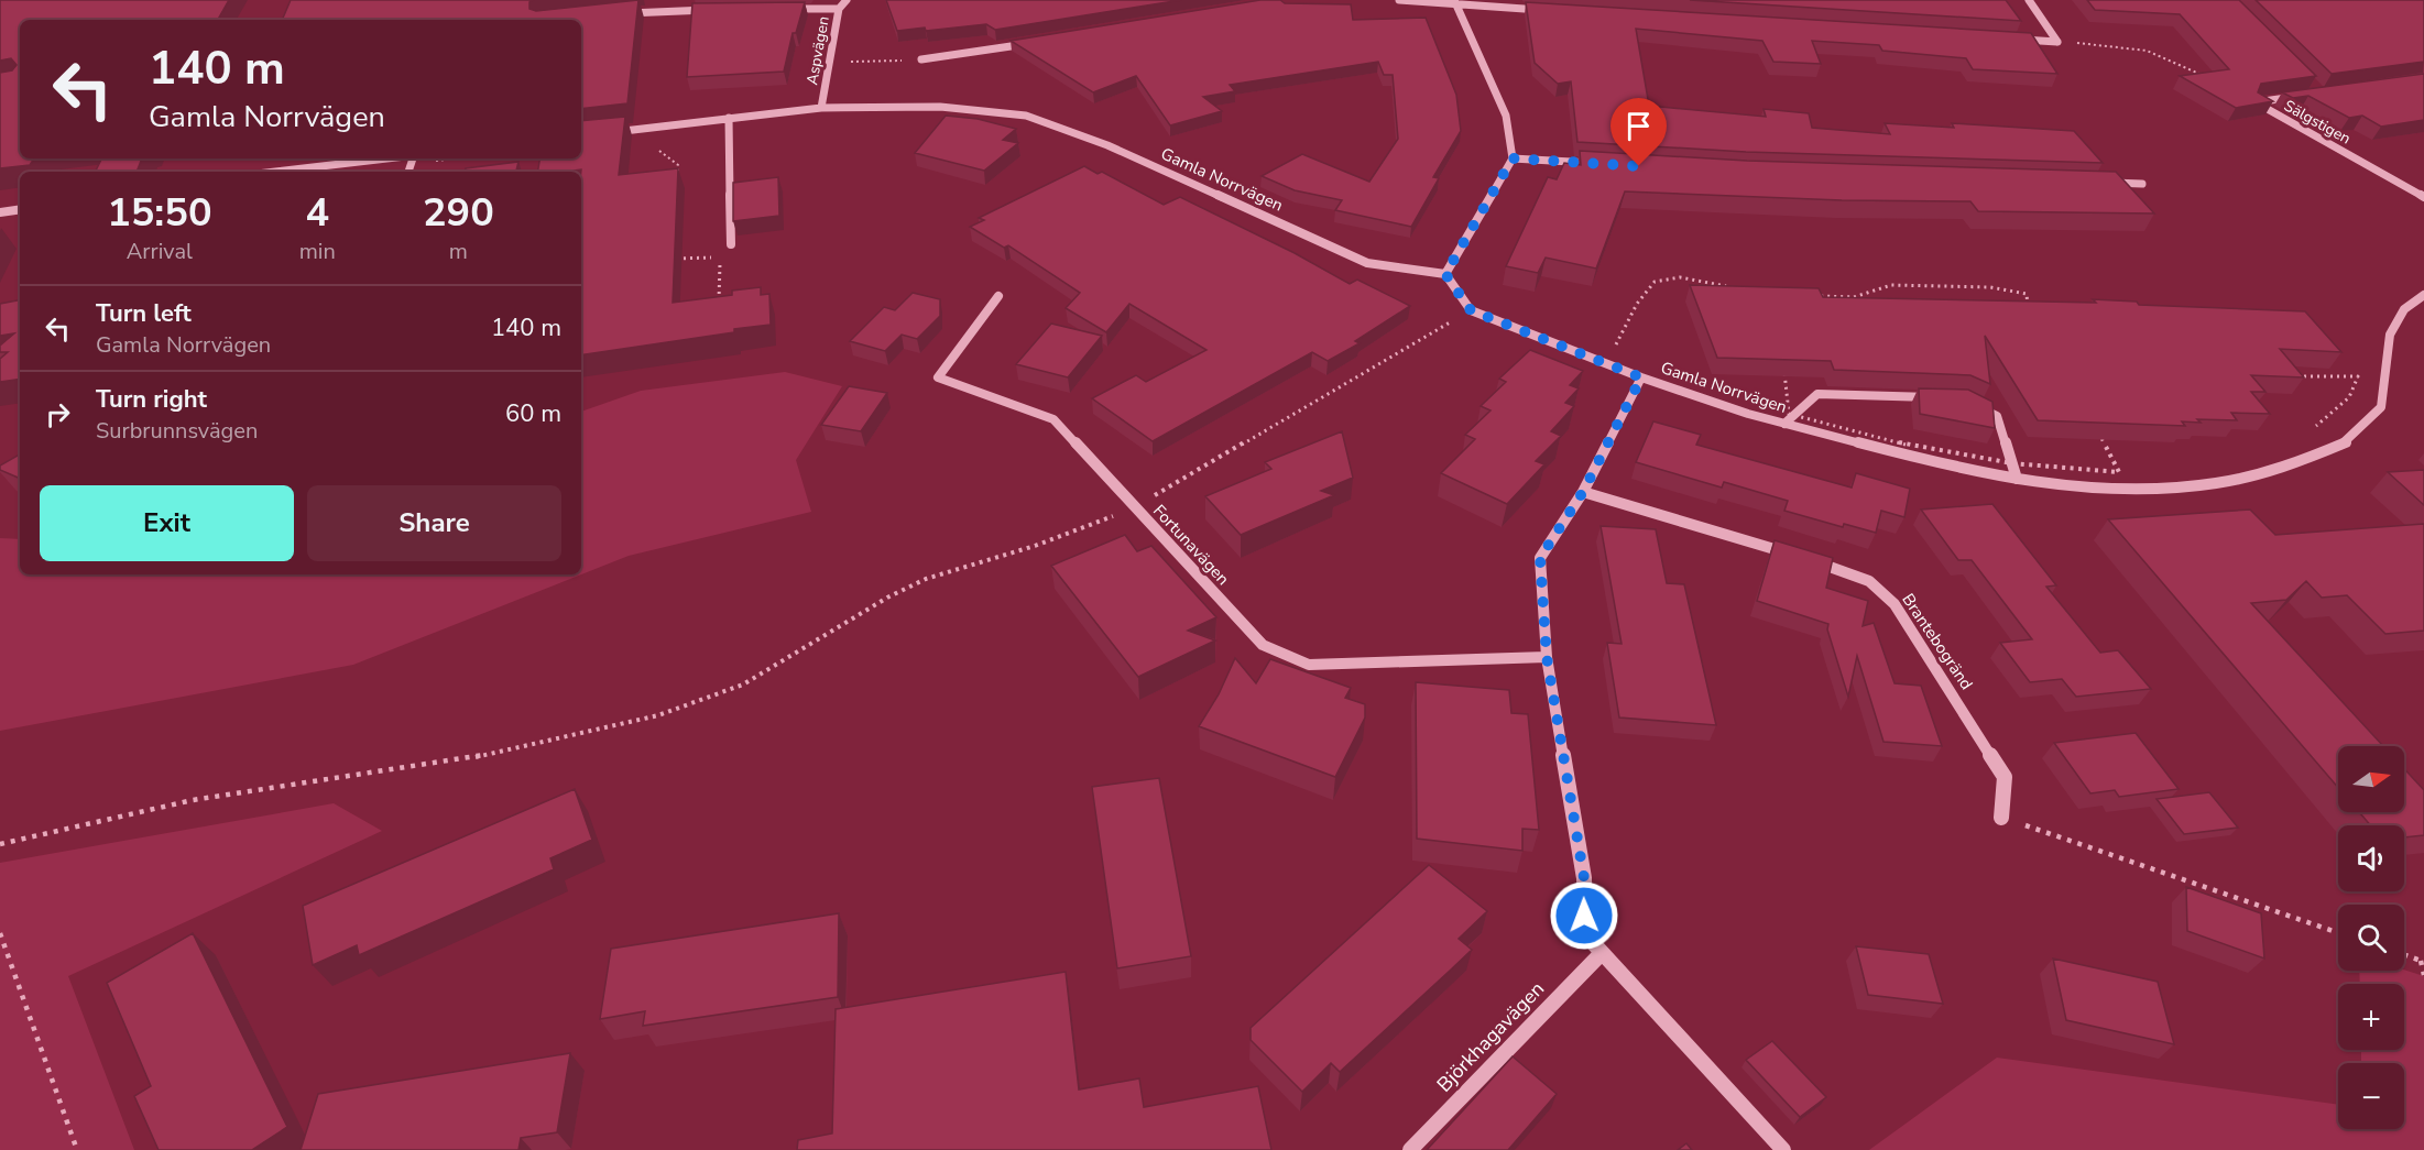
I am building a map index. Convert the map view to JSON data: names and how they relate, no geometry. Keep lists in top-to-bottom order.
{
  "streets": {
    "street": [
      "Aspvägen",
      "Sälgstigen",
      "Gamla Norrvägen",
      "Fortunavägen",
      "Brantebogränd",
      "Björkhagavägen"
    ]
  },
  "crossings": [
    ["Aspvägen", "Gamla Norrvägen"]
  ],
  "north": "right",
  "page": {
    "turn": ["140 m", "Gamla Norrvägen"],
    "eta": [
      "15:50",
      "Arrival",
      "4",
      "min",
      "290",
      "m"
    ],
    "list": [
      {
        "name": "Turn left",
        "note": "Gamla Norrvägen",
        "value": "140 m"
      },
      {
        "name": "Turn right",
        "note": "Surbrunnsvägen",
        "value": "60 m"
      }
    ],
    "buttons": ["Exit", "Share"],
    "map_buttons": ["+", "−"]
  }
}
